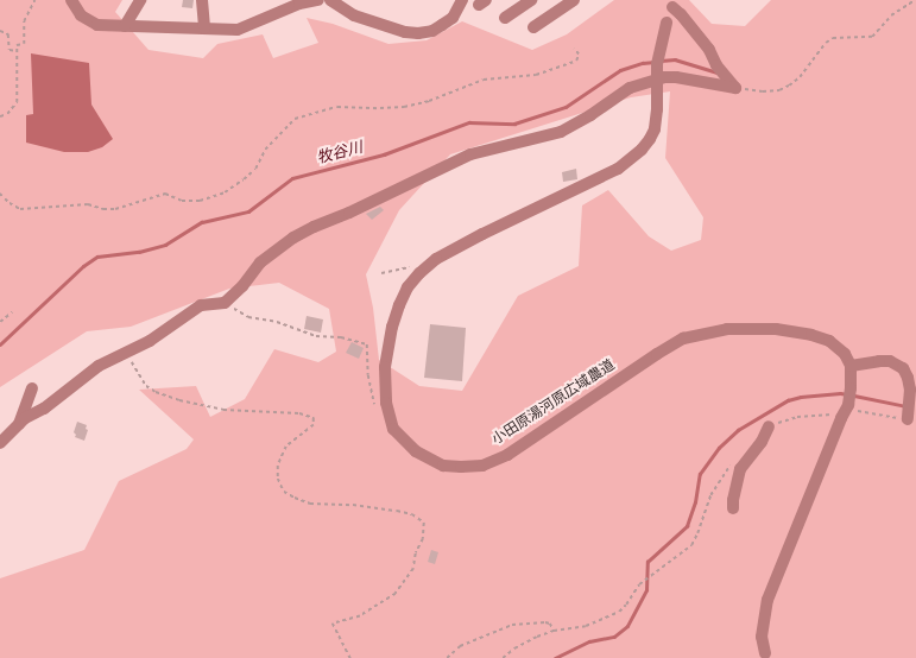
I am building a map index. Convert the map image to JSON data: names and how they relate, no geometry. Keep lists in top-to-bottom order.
{
  "streets": {
    "street": ["小田原湯河原広域農道"]
  },
  "water": ["牧谷川"]
}
